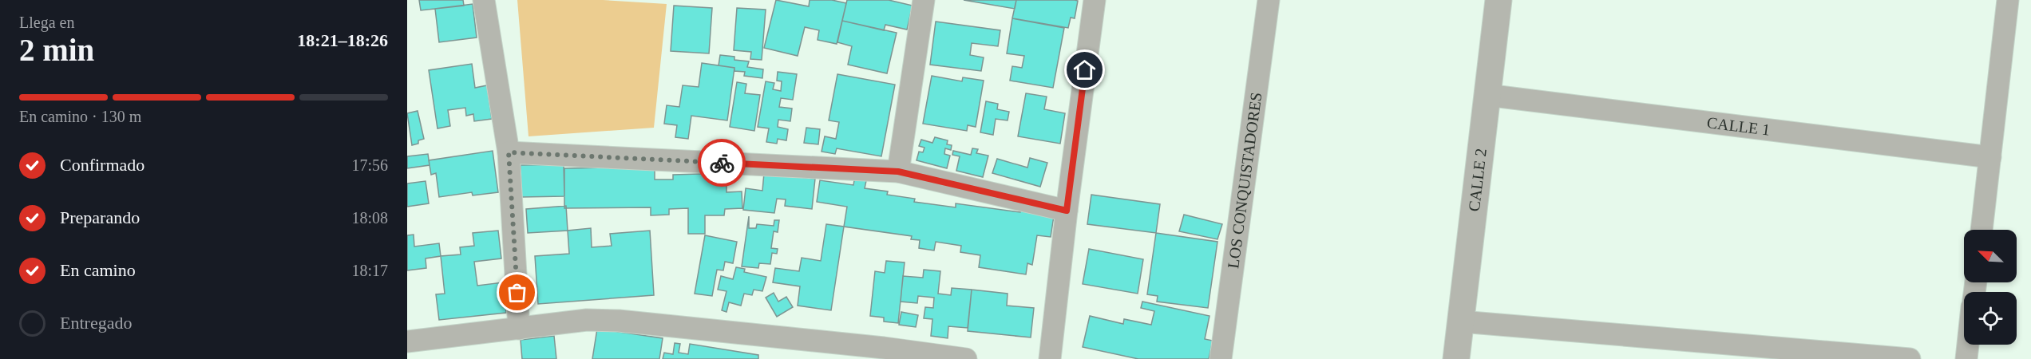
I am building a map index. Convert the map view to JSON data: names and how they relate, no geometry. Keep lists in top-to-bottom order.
{
  "streets": {
    "street": ["CALLE 1", "LOS CONQUISTADORES", "CALLE 2"]
  },
  "crossings": [
    ["CALLE 1", "CALLE 2"]
  ],
  "north": "top left",
  "page": {
    "heading": ["2 min", "Llega en", "18:21–18:26"],
    "bar": "En camino · 130 m",
    "list": [
      ["Confirmado", "17:56"],
      ["Preparando", "18:08"],
      ["En camino", "18:17"],
      "Entregado"
    ]
  }
}
